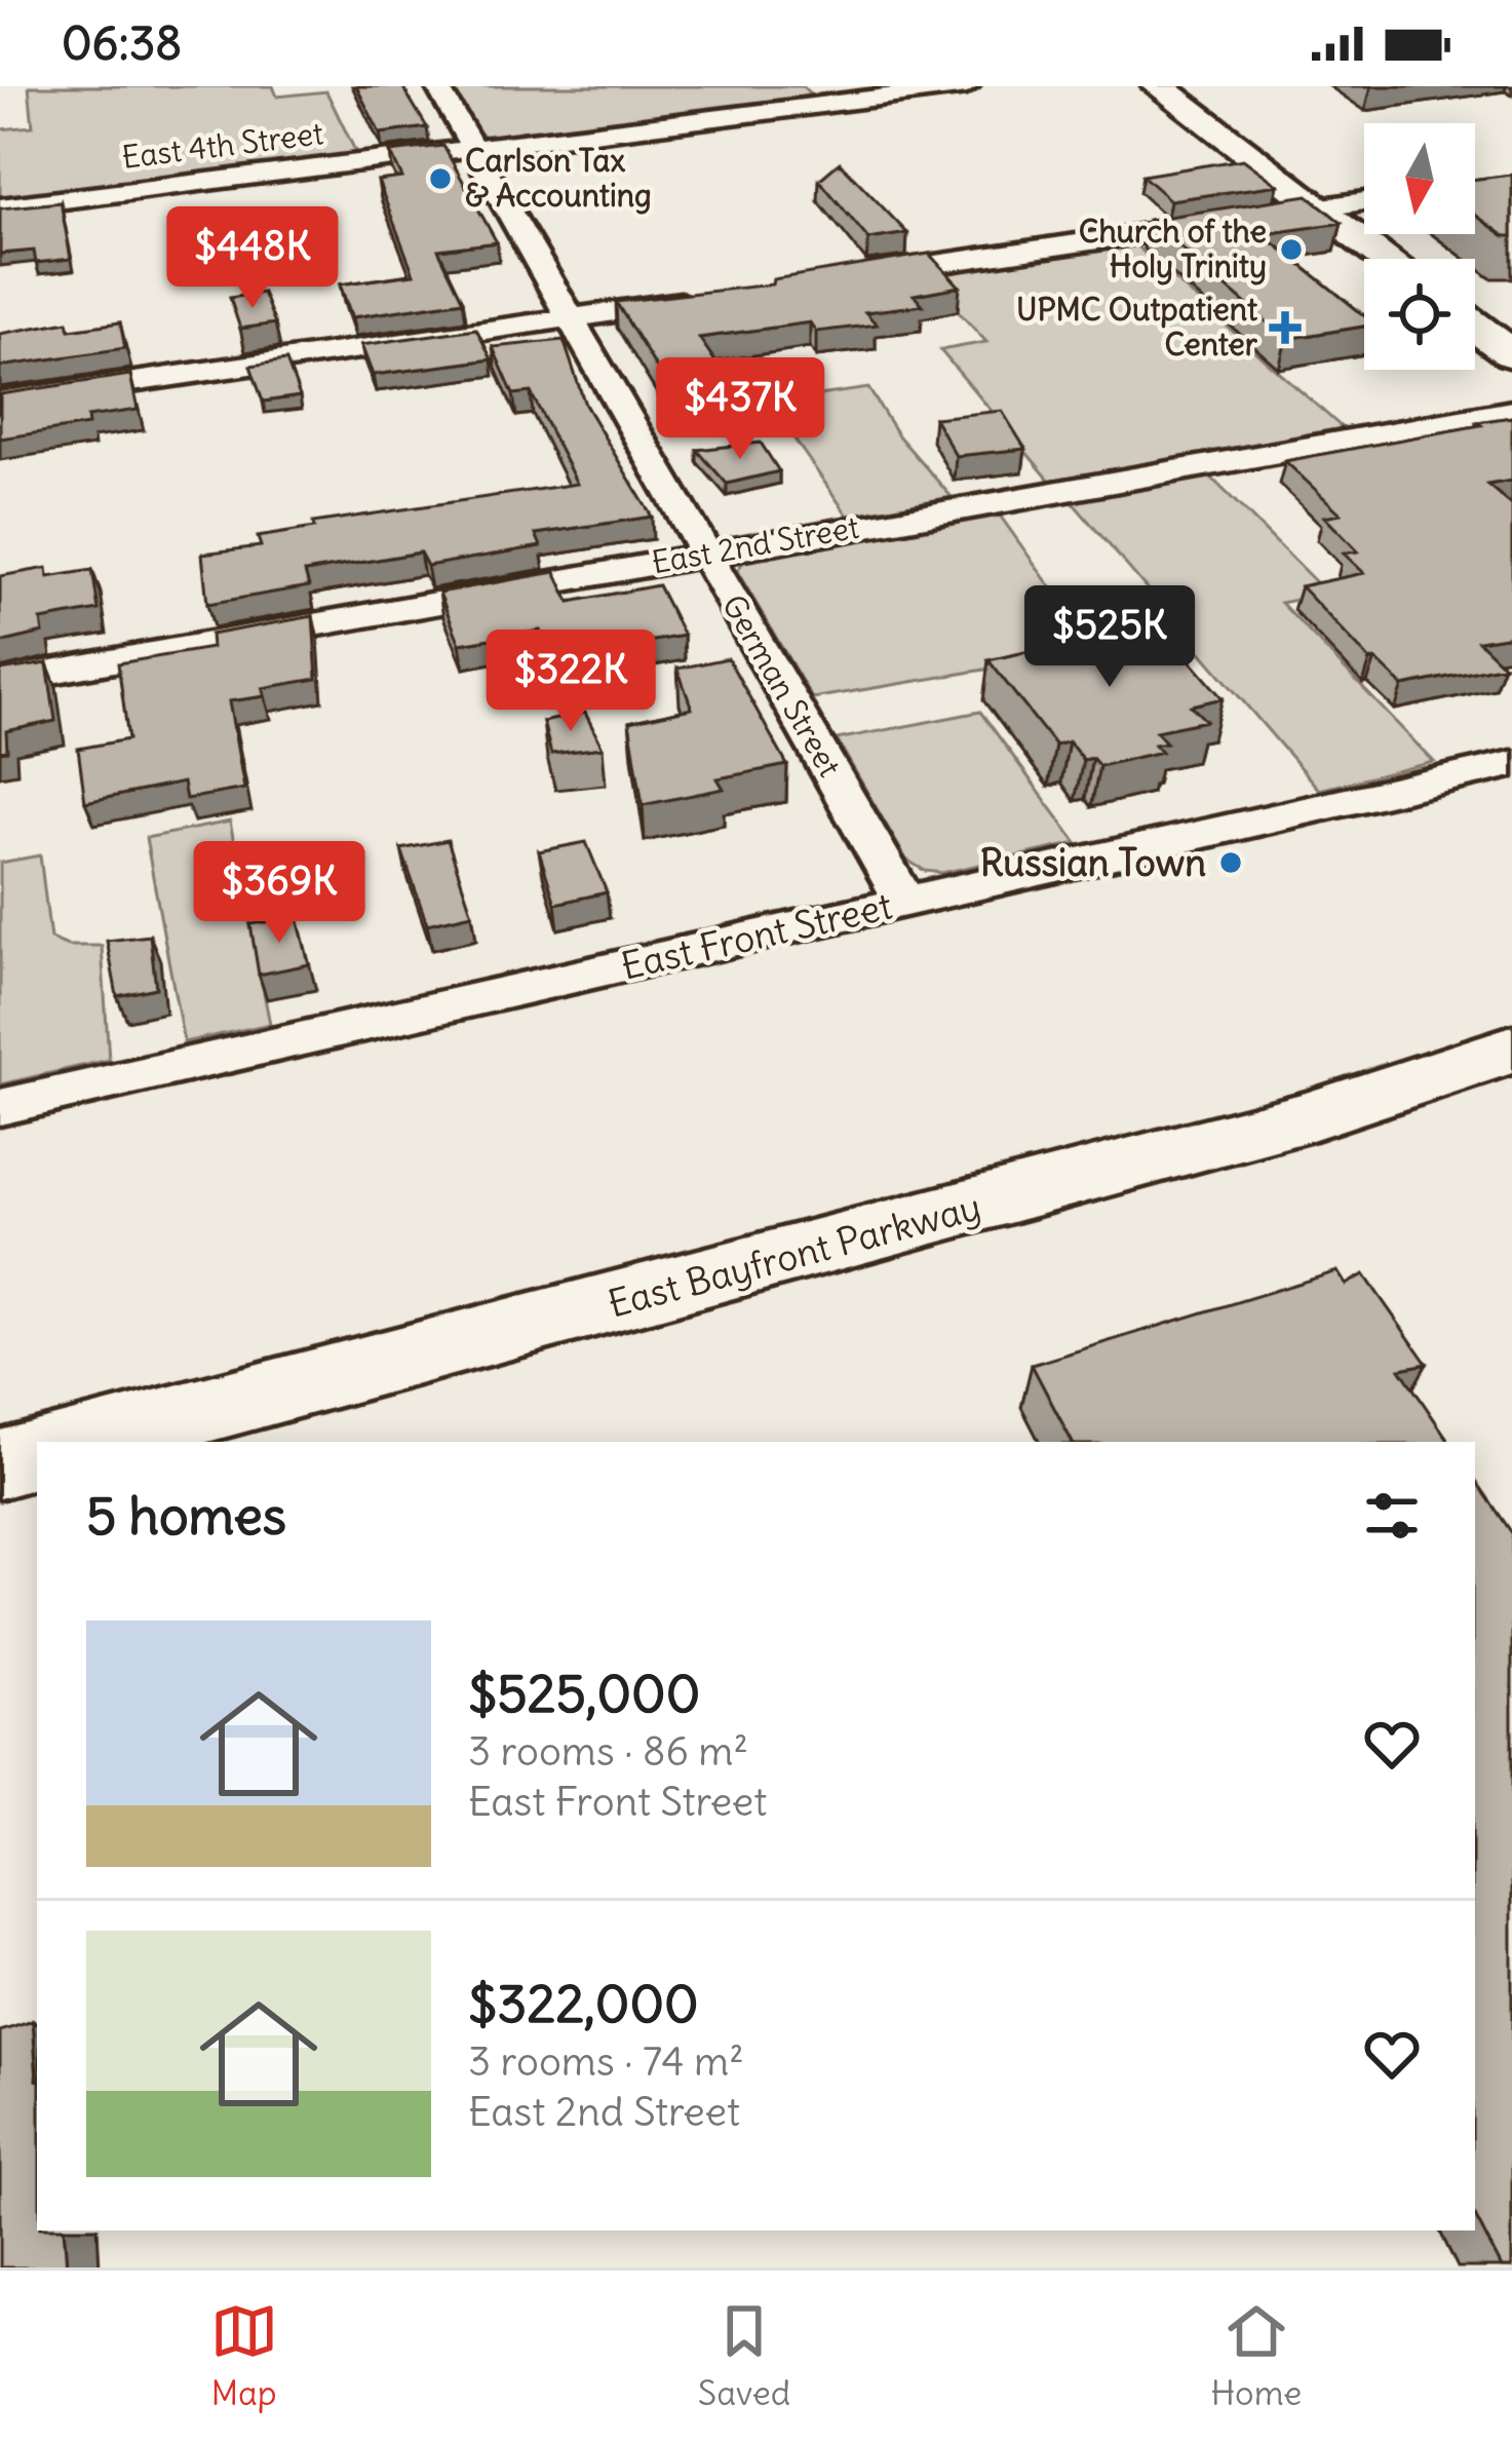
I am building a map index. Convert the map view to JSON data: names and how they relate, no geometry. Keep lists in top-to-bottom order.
{
  "streets": {
    "main road": ["East Bayfront Parkway"],
    "street": [
      "East 4th Street",
      "East 2nd Street",
      "German Street",
      "East Front Street"
    ]
  },
  "crossings": [
    ["East 4th Street", "German Street"],
    ["East 2nd Street", "German Street"],
    ["German Street", "East Front Street"]
  ],
  "places": {
    "other": ["Carlson Tax & Accounting", "Church of the Holy Trinity", "Russian Town"],
    "health": ["UPMC Outpatient Center"]
  },
  "north": "bottom",
  "page": {
    "status": "06:38",
    "price": [
      "$448K",
      "$437K",
      "$525K",
      "$322K",
      "$369K"
    ],
    "heading": "5 homes",
    "list": [
      {
        "name": "$525,000",
        "note": "3 rooms · 86 m² · East Front Street"
      },
      {
        "name": "$322,000",
        "note": "3 rooms · 74 m² · East 2nd Street"
      }
    ],
    "tabs": ["Map", "Saved", "Home"]
  }
}
